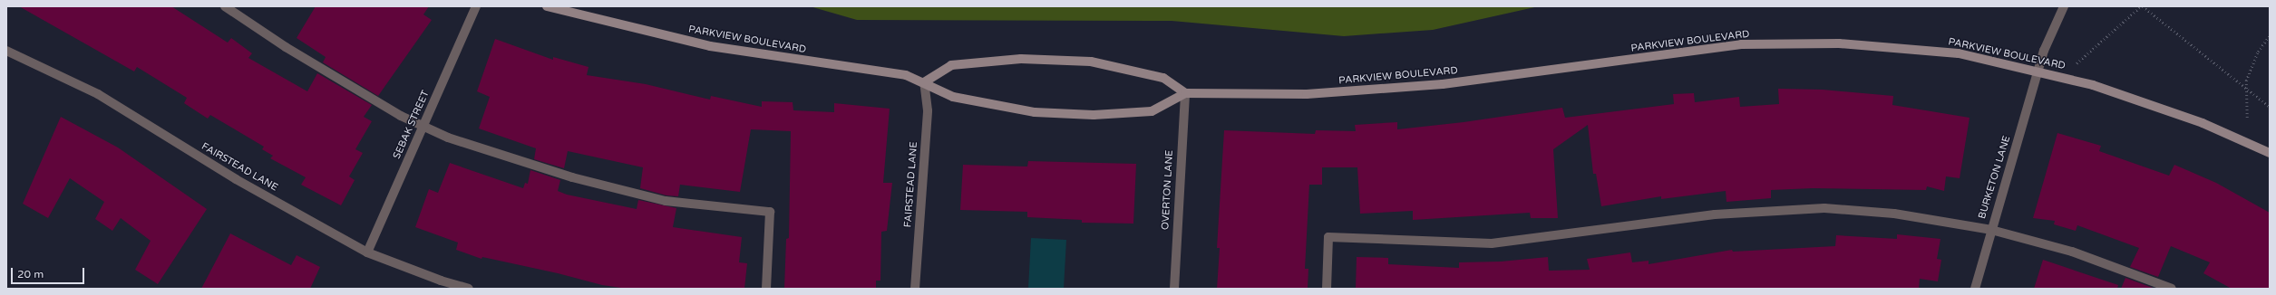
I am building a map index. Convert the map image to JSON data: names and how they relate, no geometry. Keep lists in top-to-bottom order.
{
  "streets": {
    "street": [
      "PARKVIEW BOULEVARD",
      "SEBAK STREET",
      "FAIRSTEAD LANE",
      "BURKETON LANE",
      "OVERTON LANE"
    ]
  },
  "crossings": [
    ["PARKVIEW BOULEVARD", "FAIRSTEAD LANE"],
    ["PARKVIEW BOULEVARD", "BURKETON LANE"],
    ["PARKVIEW BOULEVARD", "OVERTON LANE"],
    ["SEBAK STREET", "FAIRSTEAD LANE"]
  ],
  "scale_bar": "20 m"
}
